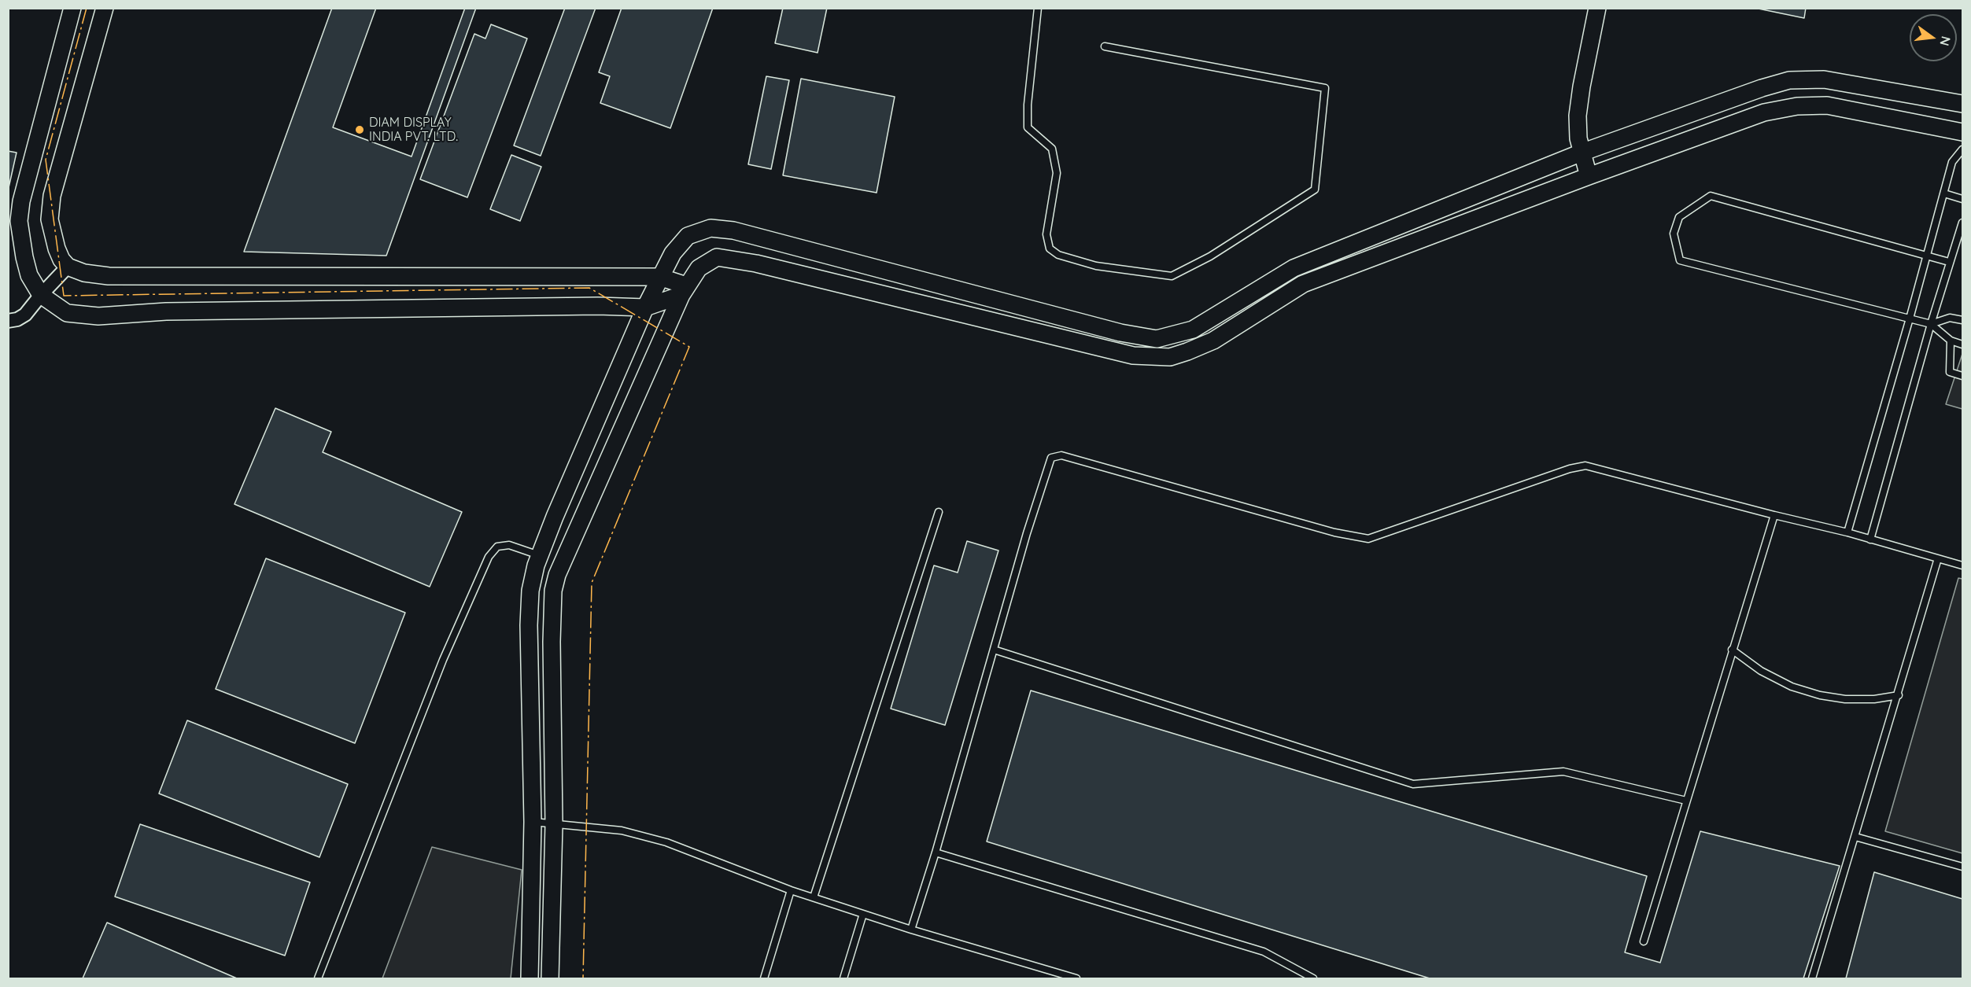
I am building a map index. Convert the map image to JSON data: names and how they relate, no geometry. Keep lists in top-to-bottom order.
{
  "places": ["DIAM DISPLAY INDIA PVT. LTD."],
  "north": "right"
}
